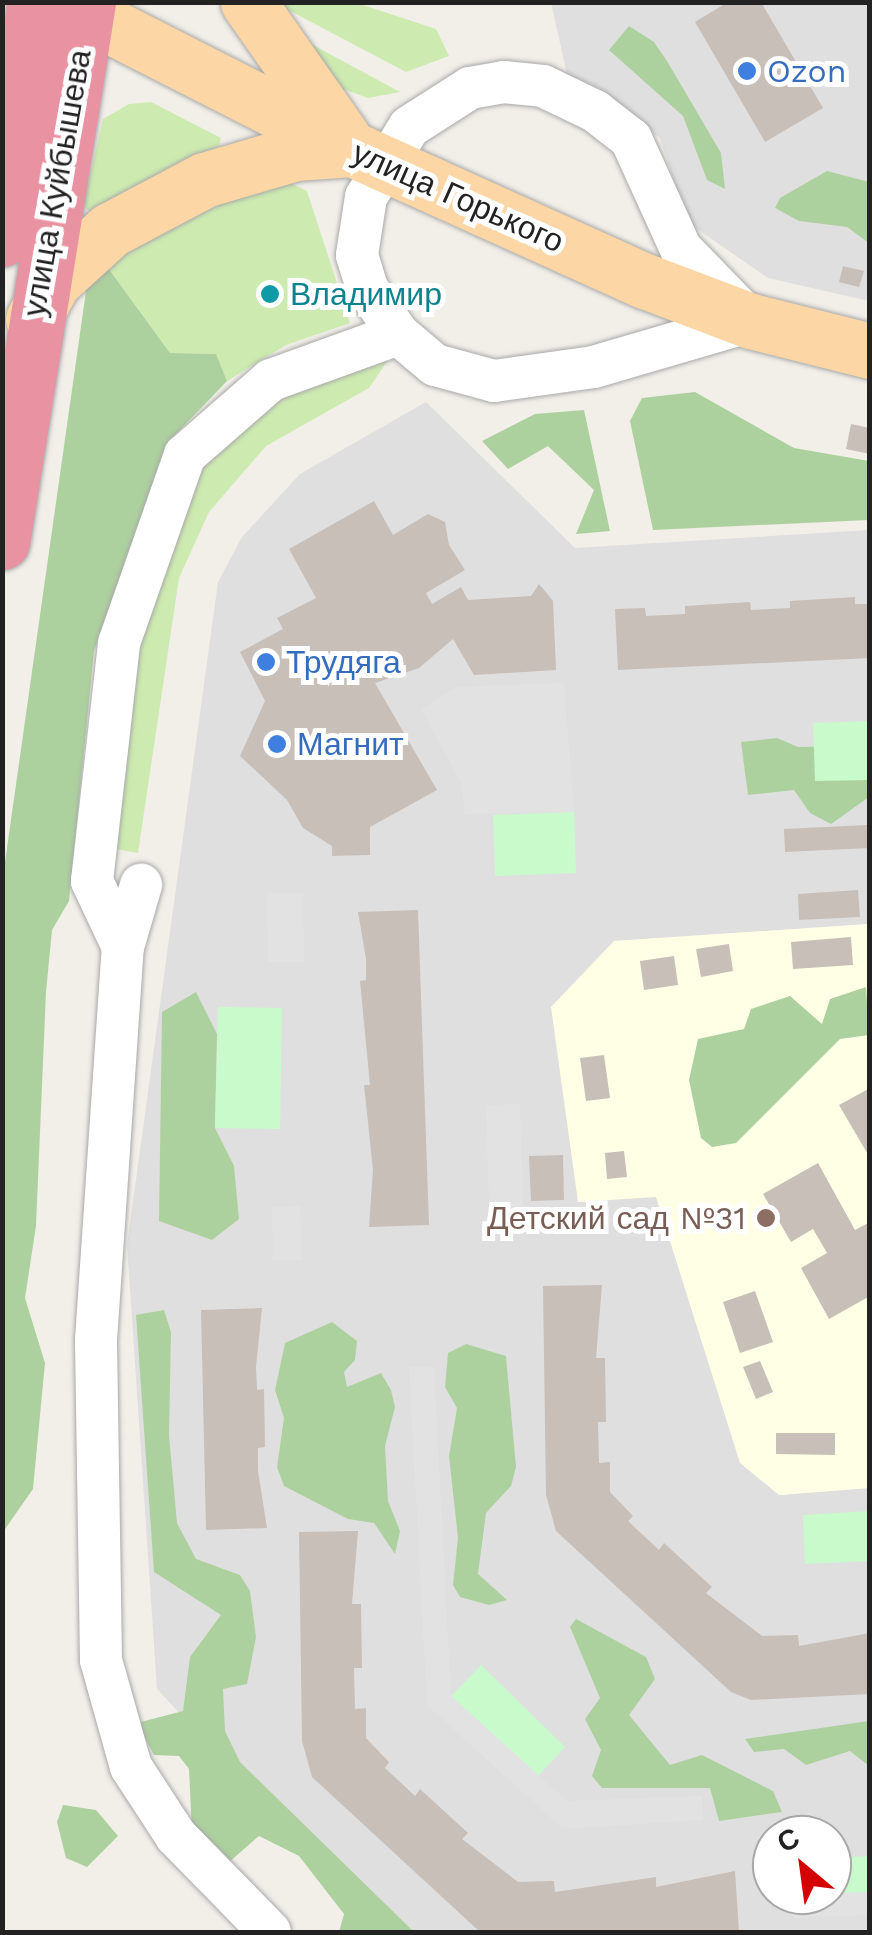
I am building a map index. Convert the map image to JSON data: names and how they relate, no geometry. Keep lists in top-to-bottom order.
{
  "streets": {
    "highway": ["улица Куйбышева"],
    "main road": ["улица Горького"]
  },
  "crossings": [
    ["улица Куйбышева", "улица Горького"]
  ],
  "places": [
    "Ozon",
    "Владимир",
    "Трудяга",
    "Магнит",
    "Детский сад №31"
  ],
  "north": "top left"
}
